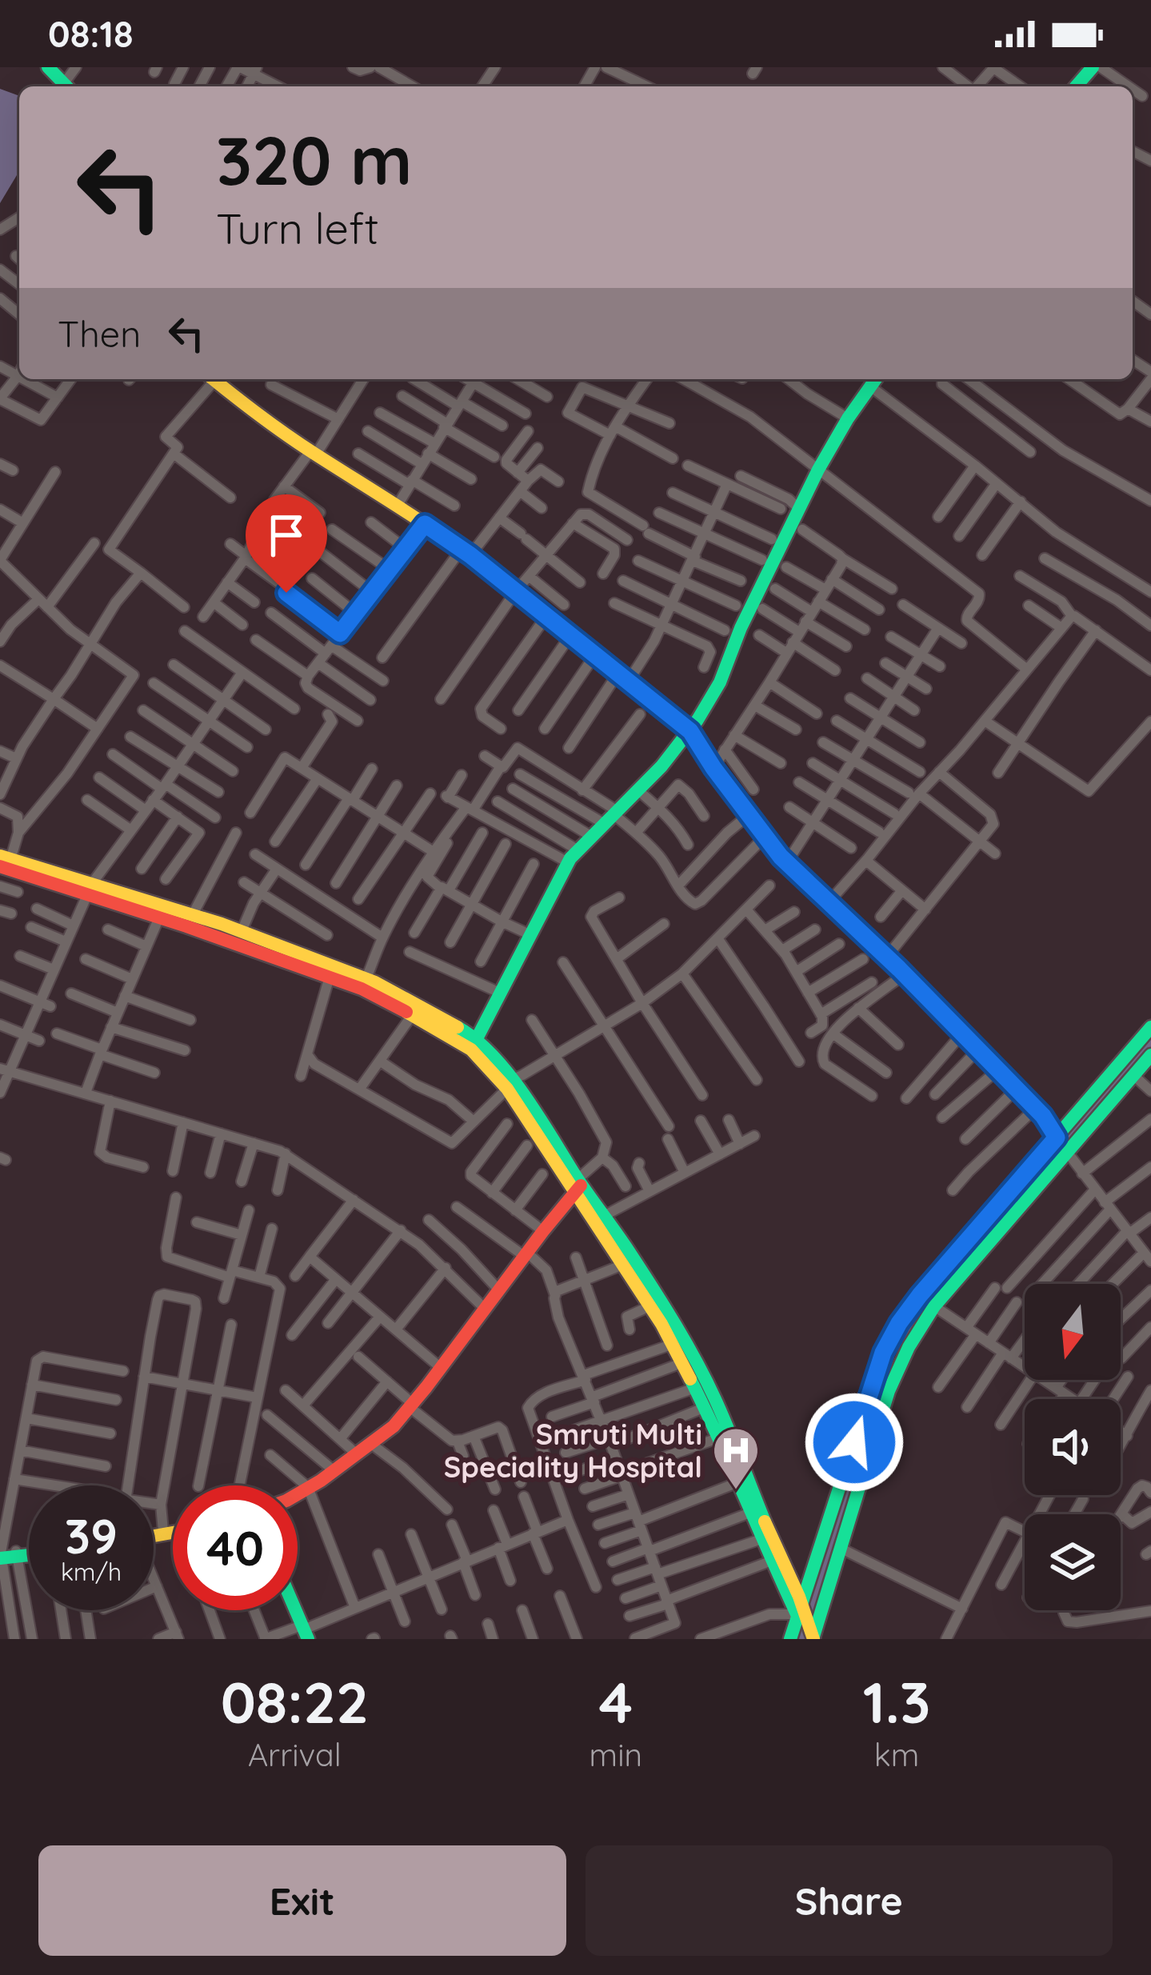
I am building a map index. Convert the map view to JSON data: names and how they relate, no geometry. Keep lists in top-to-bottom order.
{
  "places": {
    "hospital": ["Smruti Multi Speciality Hospital"]
  },
  "north": "bottom",
  "page": {
    "status": "08:18",
    "turn": ["320 m", "Turn left"],
    "then": "Then",
    "speed": "39 km/h",
    "limit": "40",
    "eta": [
      "08:22",
      "Arrival",
      "4",
      "min",
      "1.3",
      "km"
    ],
    "buttons": ["Exit", "Share"]
  }
}
